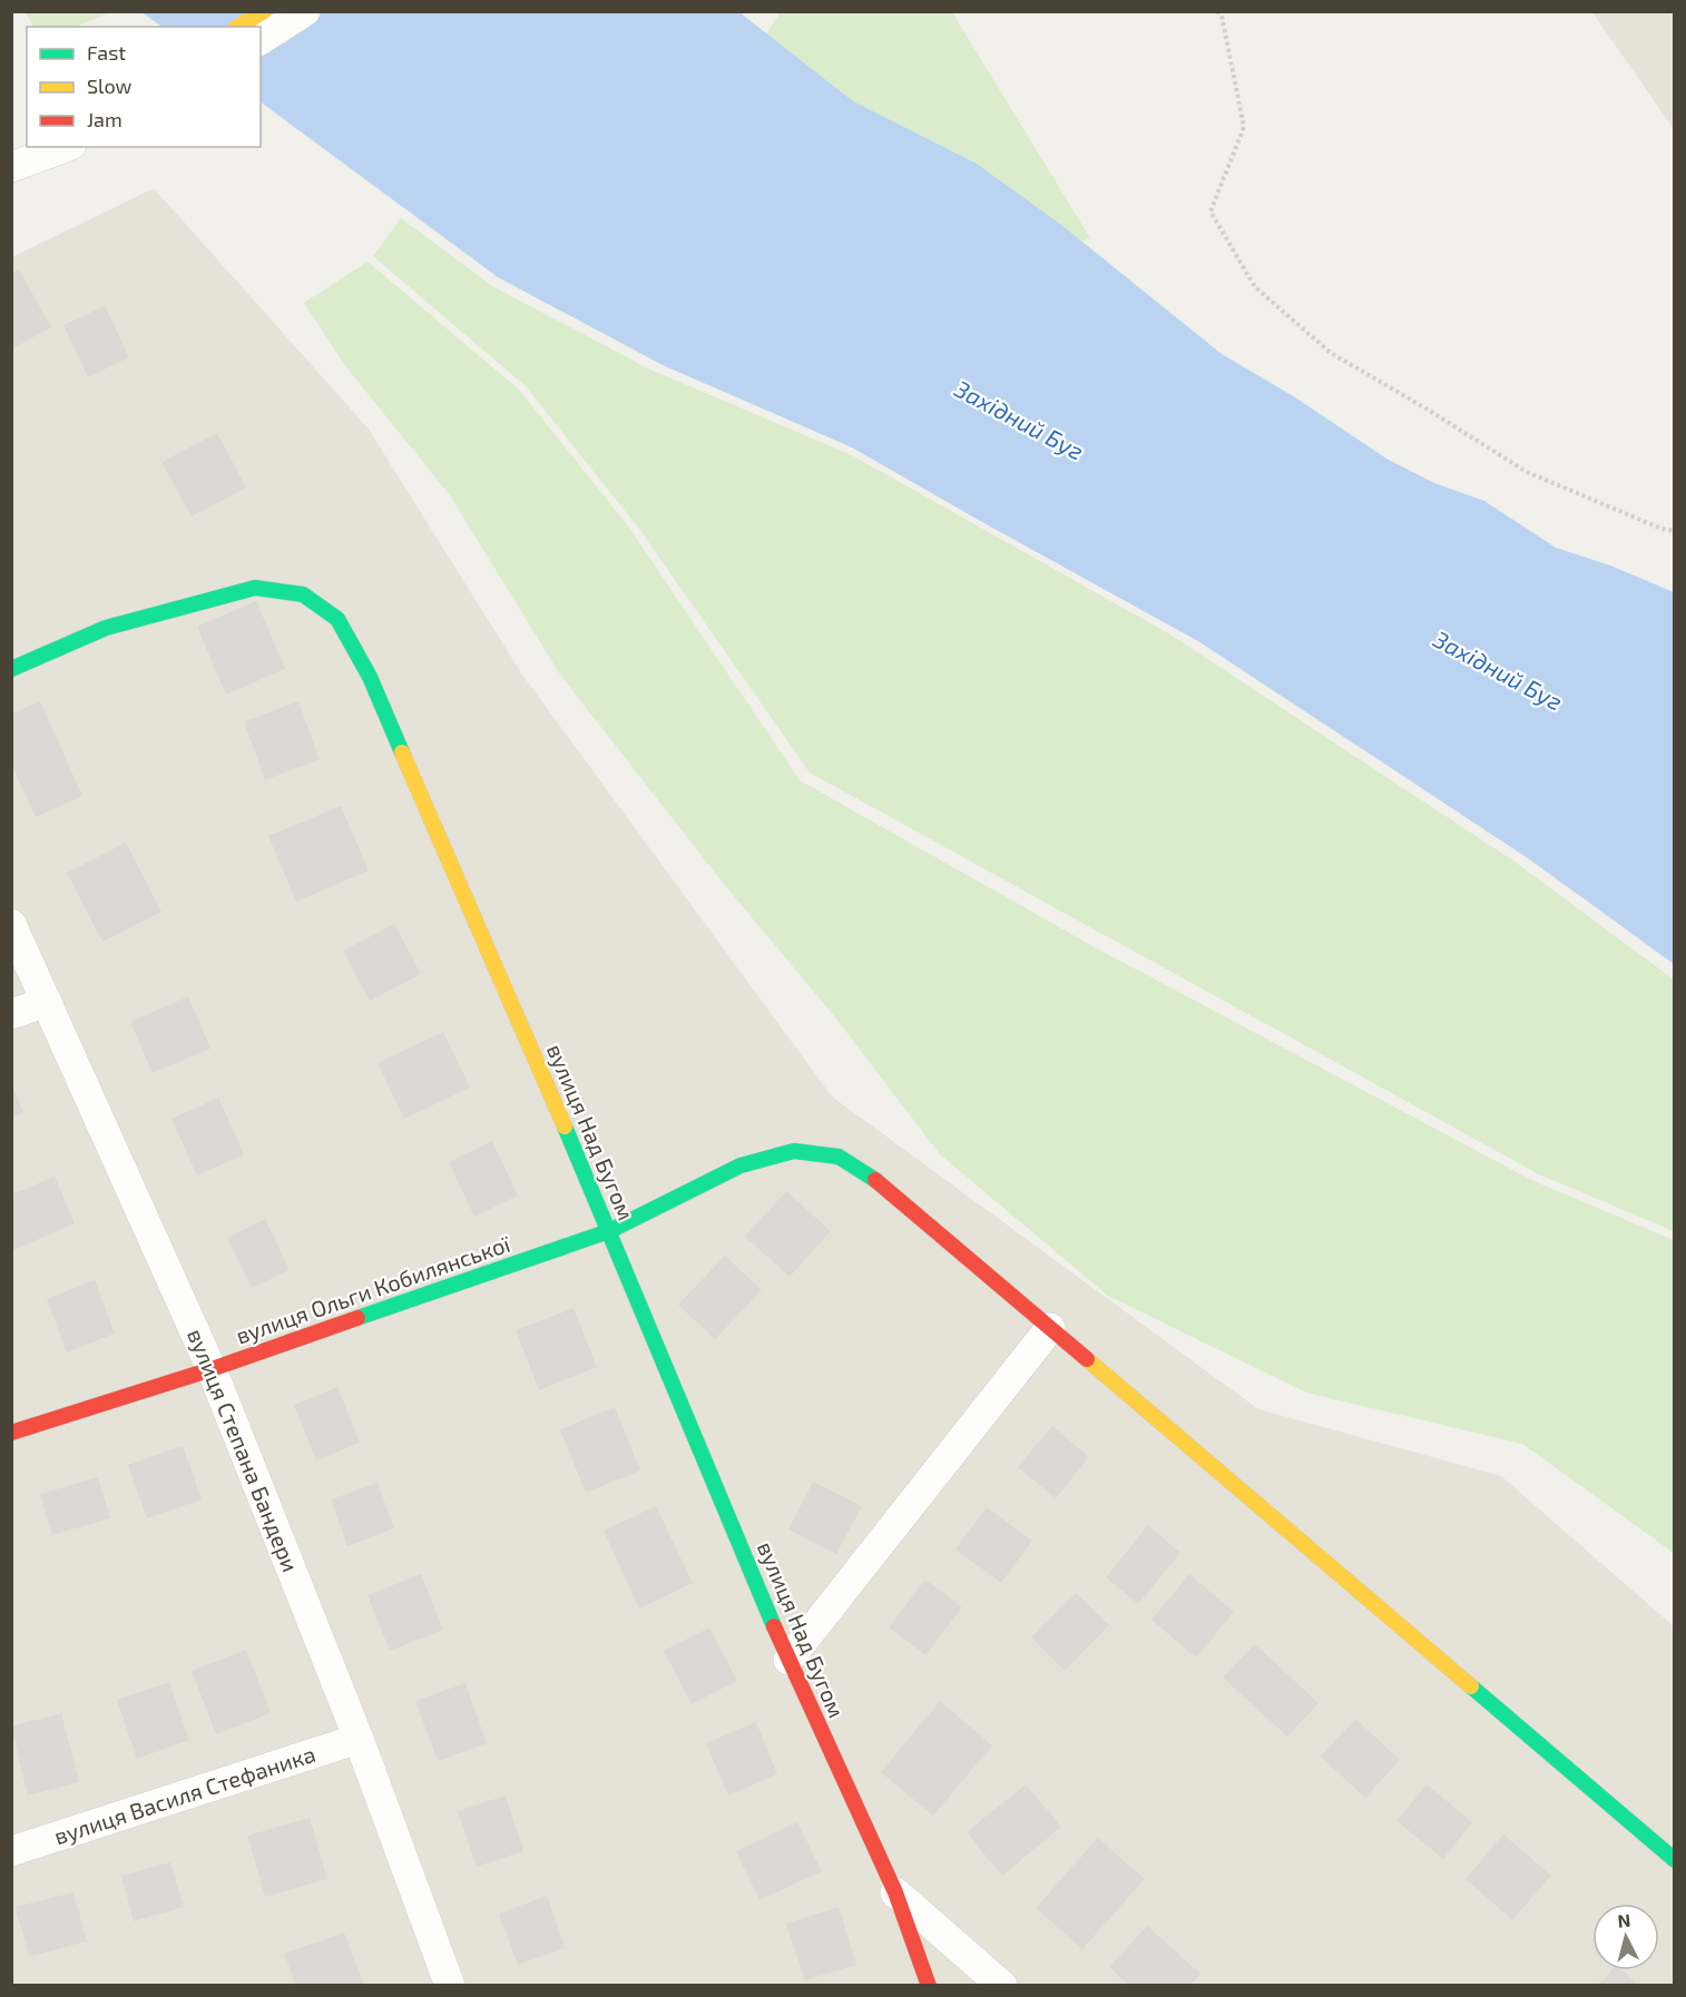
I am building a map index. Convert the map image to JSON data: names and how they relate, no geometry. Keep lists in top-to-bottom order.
{
  "streets": {
    "street": [
      "вулиця Над Бугом",
      "вулиця Ольги Кобилянської",
      "вулиця Степана Бандери",
      "вулиця Василя Стефаника"
    ]
  },
  "crossings": [
    ["вулиця Над Бугом", "вулиця Ольги Кобилянської"],
    ["вулиця Ольги Кобилянської", "вулиця Степана Бандери"],
    ["вулиця Степана Бандери", "вулиця Василя Стефаника"]
  ],
  "water": ["Західний Буг"],
  "legend": ["Fast", "Slow", "Jam"],
  "north": "top"
}
